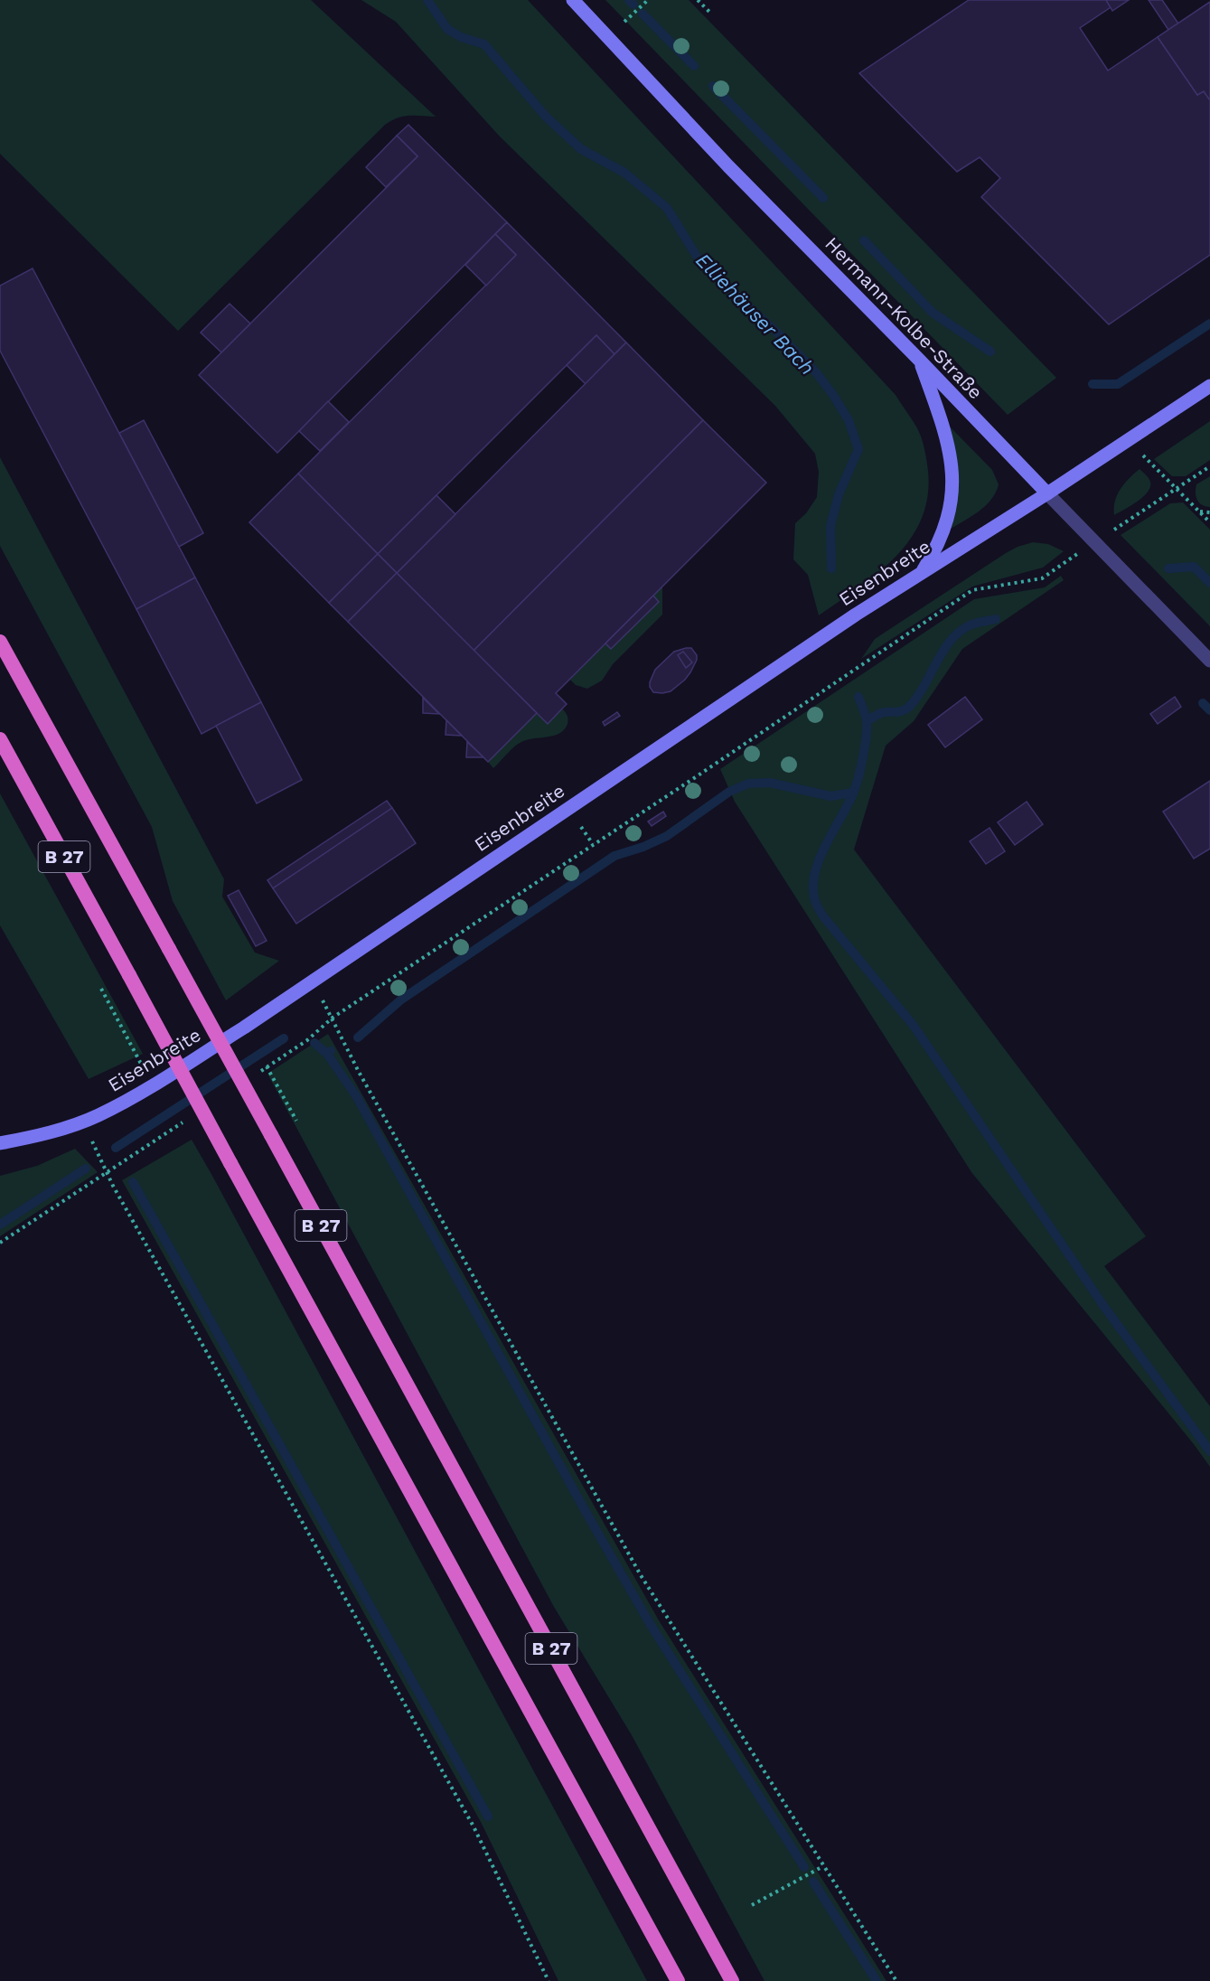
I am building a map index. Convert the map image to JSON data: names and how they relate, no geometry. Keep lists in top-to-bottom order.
{
  "streets": {
    "highway": ["B 27"],
    "main road": ["Hermann-Kolbe-Straße", "Eisenbreite"]
  },
  "crossings": [
    ["Hermann-Kolbe-Straße", "Eisenbreite"]
  ],
  "water": ["Elliehäuser Bach"]
}
